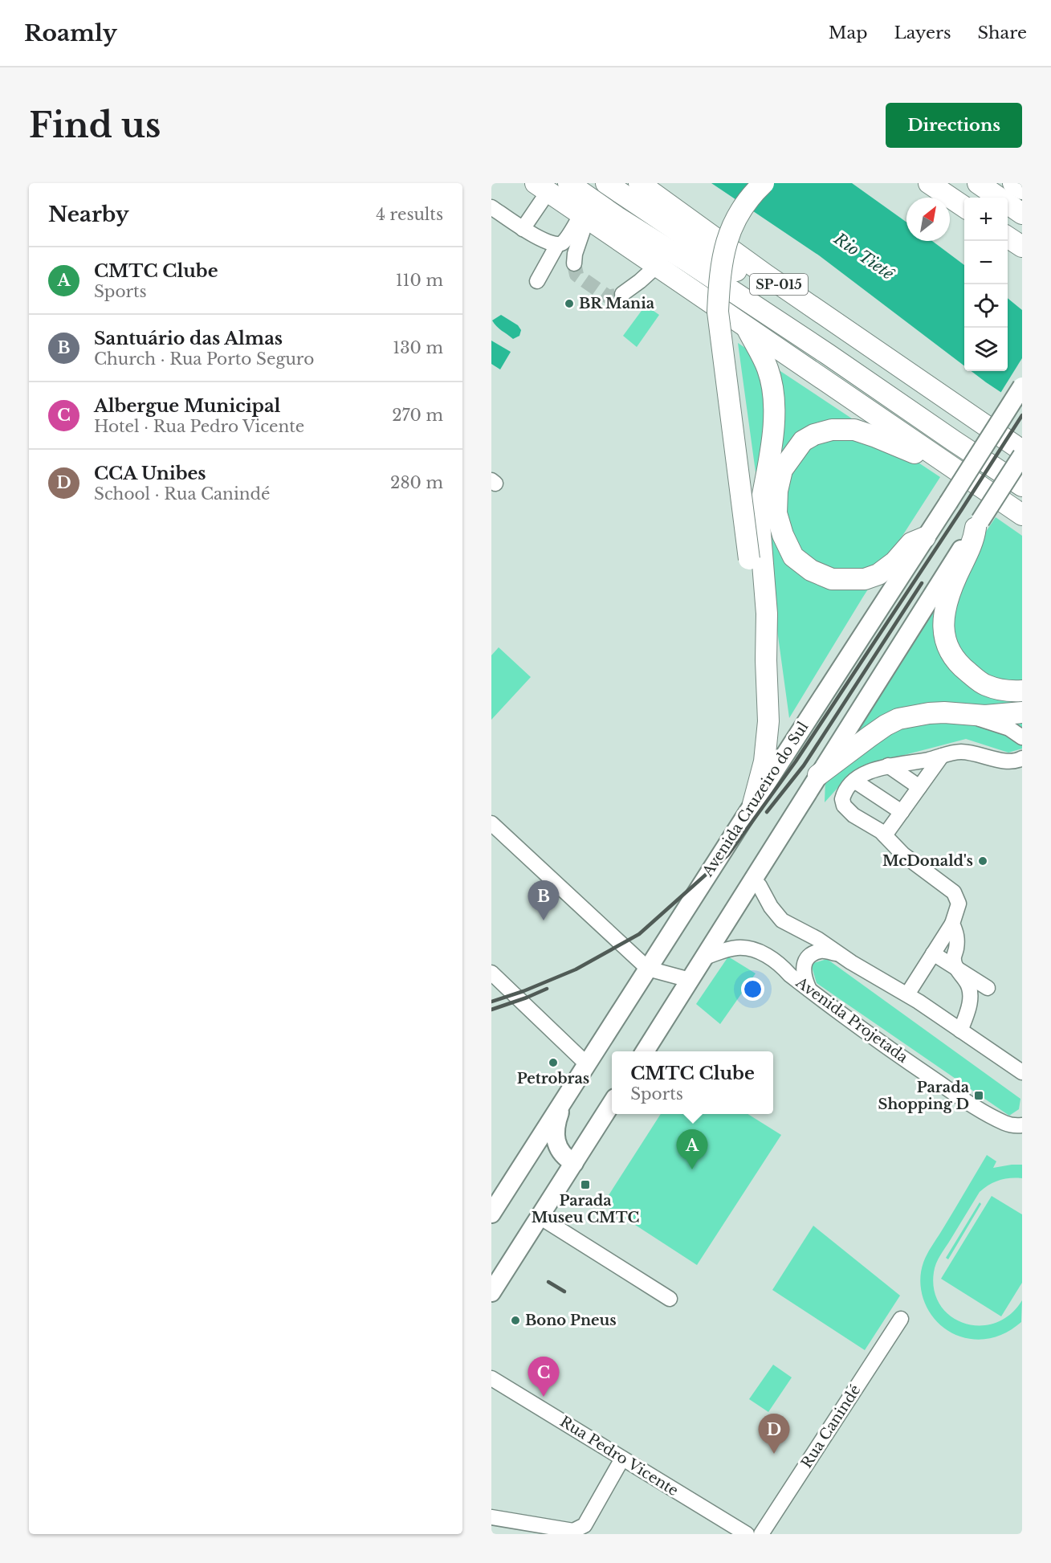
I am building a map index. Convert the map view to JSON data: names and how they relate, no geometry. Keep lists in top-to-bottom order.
{
  "streets": {
    "highway": ["SP-015"],
    "main road": ["Avenida Cruzeiro do Sul"],
    "street": ["Avenida Projetada", "Rua Canindé", "Rua Pedro Vicente"]
  },
  "water": ["Rio Tietê"],
  "places": {
    "other": [
      "BR Mania",
      "McDonald's",
      "Petrobras",
      "Bono Pneus"
    ],
    "transit": ["Parada Shopping D", "Parada Museu CMTC"]
  },
  "north": "top right",
  "page": {
    "header": "Roamly",
    "nav": ["Map", "Layers", "Share"],
    "buttons": "Directions",
    "title": "Find us",
    "heading": ["Nearby", "4 results"],
    "map_buttons": ["+", "−"],
    "list": [
      {
        "mark": "A",
        "name": "CMTC Clube",
        "note": "Sports",
        "value": "110 m"
      },
      {
        "mark": "B",
        "name": "Santuário das Almas",
        "note": "Church · Rua Porto Seguro",
        "value": "130 m"
      },
      {
        "mark": "C",
        "name": "Albergue Municipal",
        "note": "Hotel · Rua Pedro Vicente",
        "value": "270 m"
      },
      {
        "mark": "D",
        "name": "CCA Unibes",
        "note": "School · Rua Canindé",
        "value": "280 m"
      }
    ],
    "pins": [
      "B",
      "A",
      "C",
      "D"
    ],
    "popup": ["CMTC Clube", "Sports"]
  }
}
